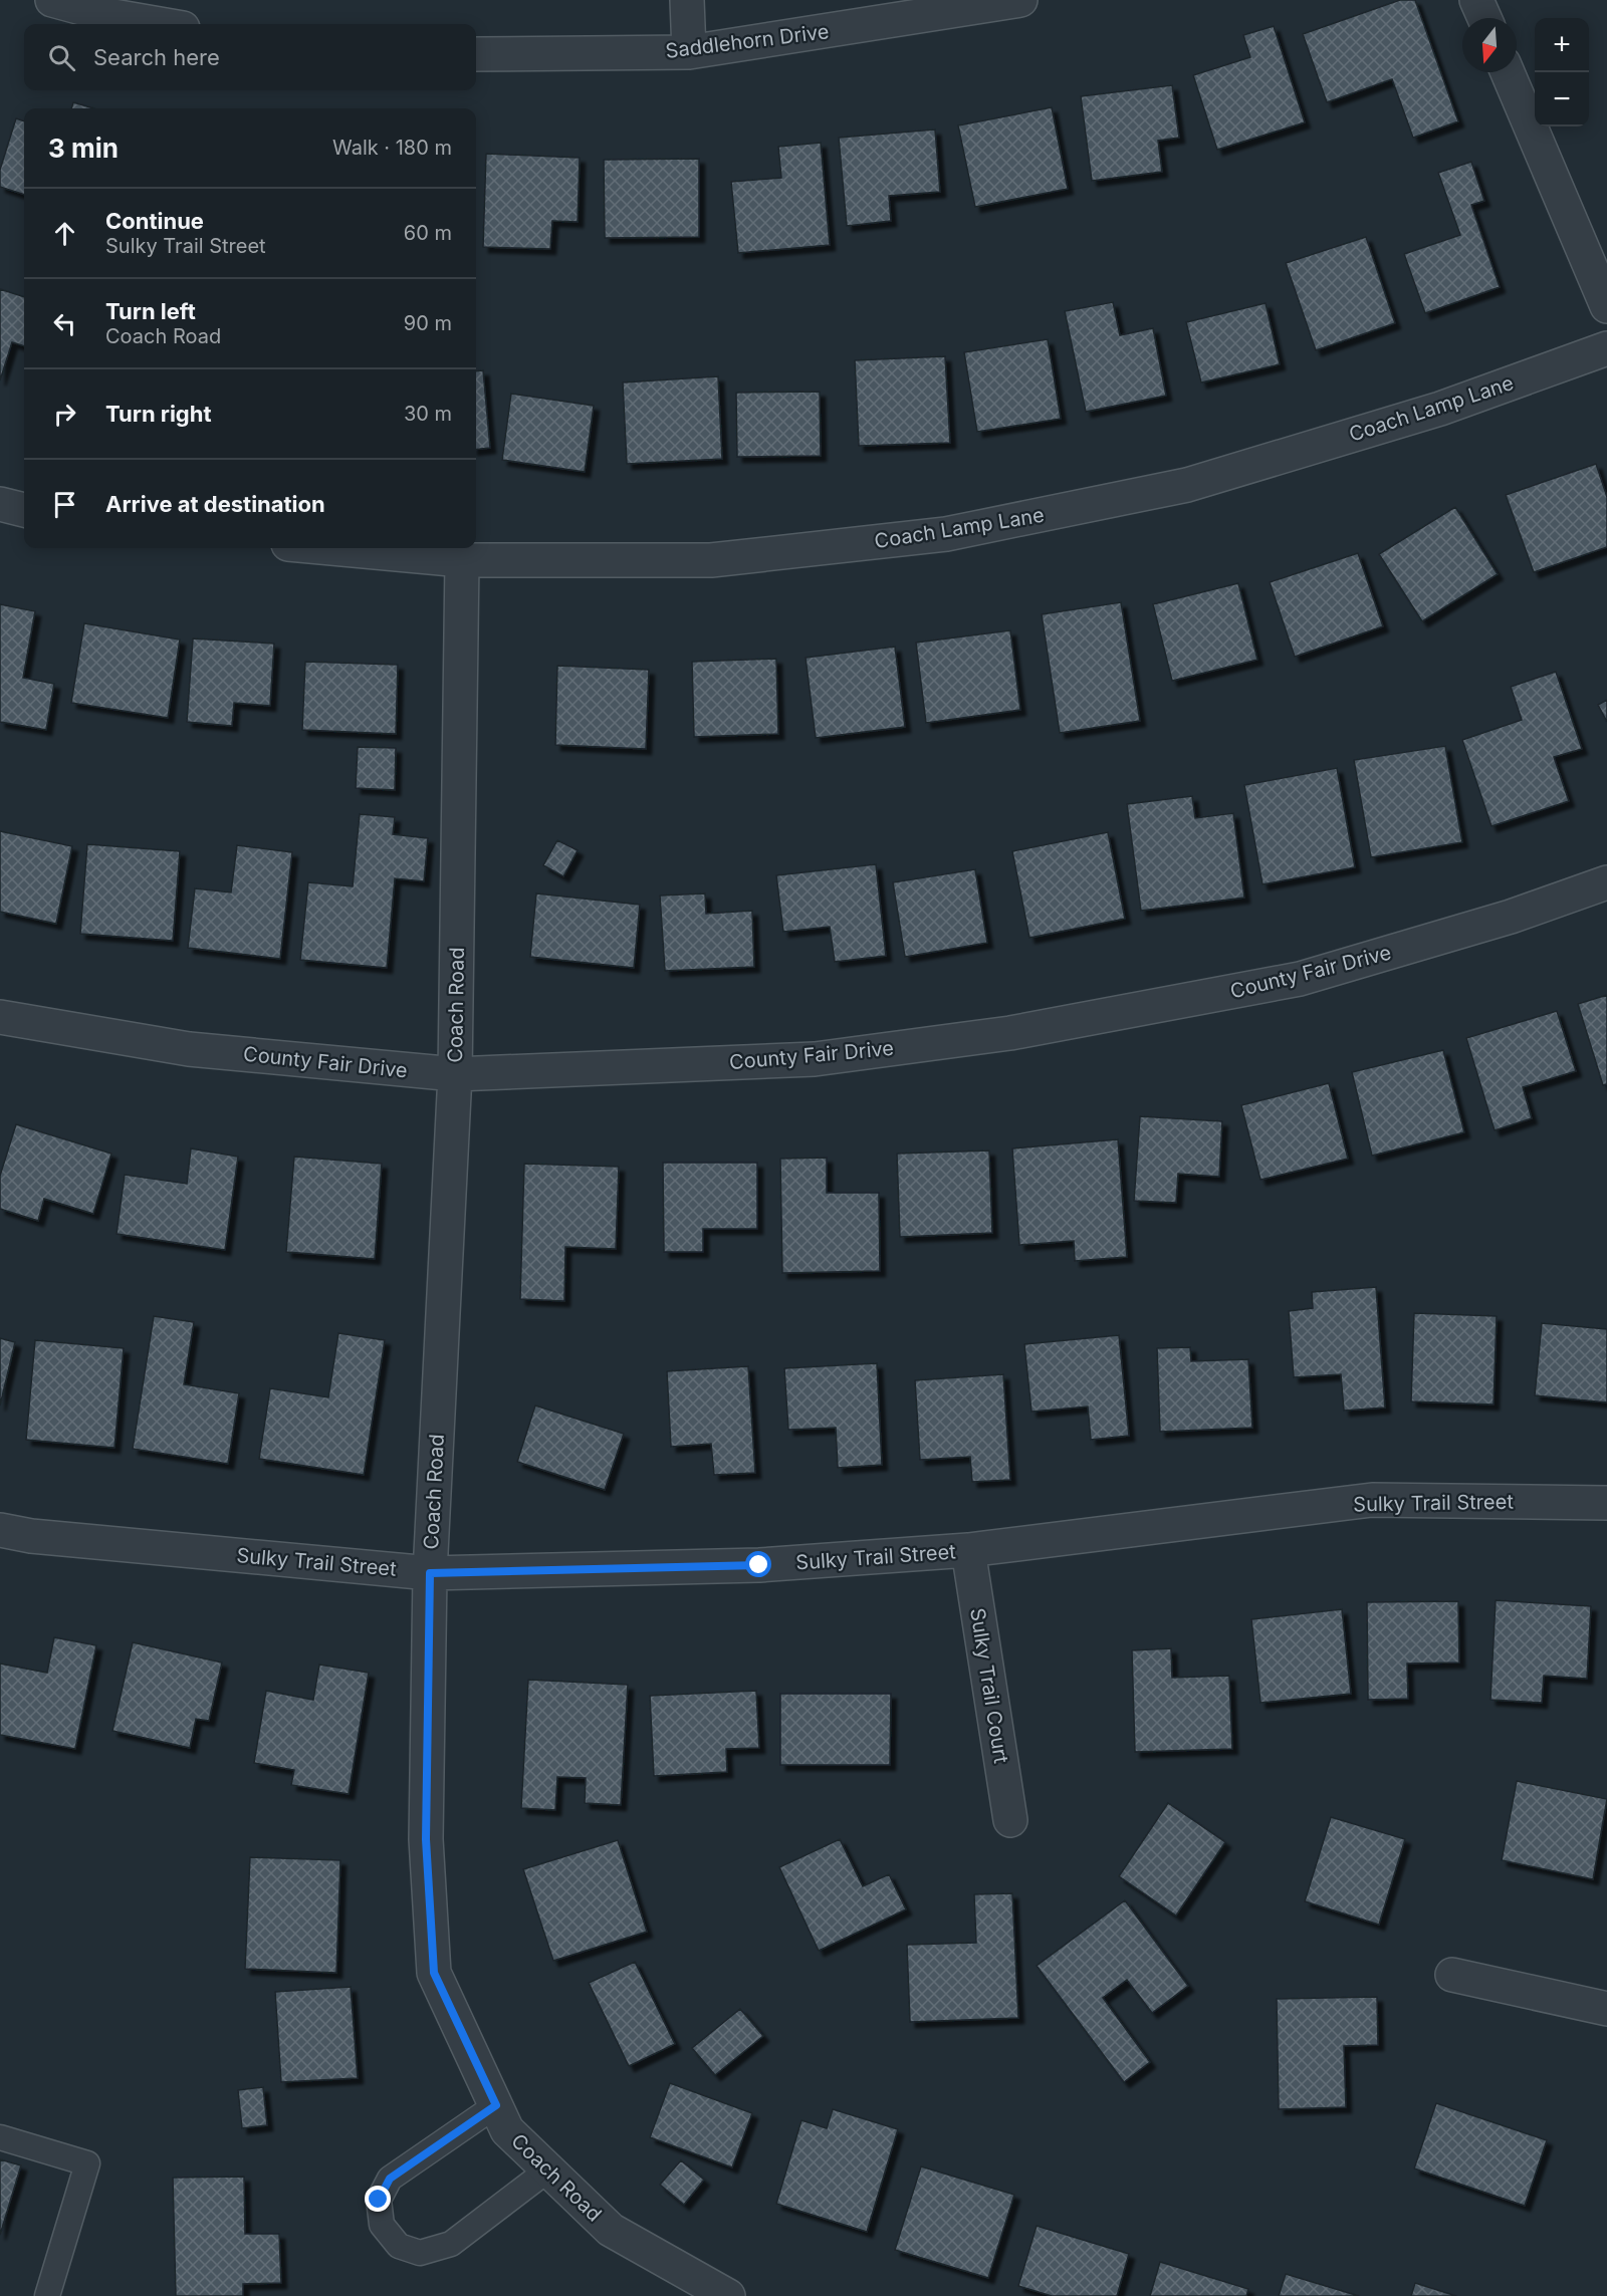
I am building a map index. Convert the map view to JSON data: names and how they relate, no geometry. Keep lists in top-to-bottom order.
{
  "streets": {
    "street": [
      "Saddlehorn Drive",
      "Coach Lamp Lane",
      "County Fair Drive",
      "Coach Road",
      "Sulky Trail Street",
      "Sulky Trail Court"
    ]
  },
  "crossings": [
    ["Coach Lamp Lane", "Coach Road"],
    ["County Fair Drive", "Coach Road"],
    ["Coach Road", "Sulky Trail Street"],
    ["Sulky Trail Street", "Sulky Trail Court"]
  ],
  "north": "bottom",
  "page": {
    "map_buttons": ["+", "−"],
    "search": "Search here",
    "heading": ["3 min", "Walk · 180 m"],
    "list": [
      ["Continue", "Sulky Trail Street", "60 m"],
      ["Turn left", "Coach Road", "90 m"],
      ["Turn right", "30 m"],
      "Arrive at destination"
    ]
  }
}
